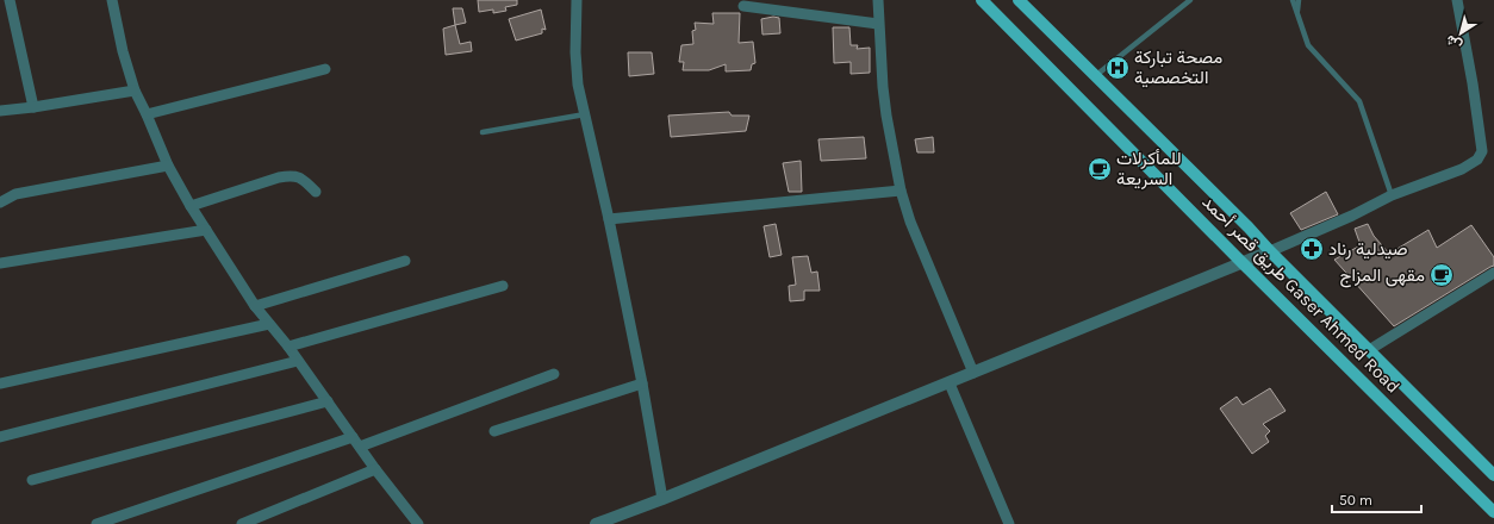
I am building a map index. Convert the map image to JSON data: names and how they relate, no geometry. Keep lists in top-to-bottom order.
{
  "streets": {
    "main road": ["طريق قصر أحمد Gaser Ahmed Road"]
  },
  "places": {
    "hospital": ["مصحة تباركة التخصصية"],
    "cafe": ["للمأكرلات السريعة", "مقهى المزاج"],
    "pharmacy": ["صيدلية رناد"]
  },
  "scale_bar": "50 m",
  "north": "bottom left"
}
